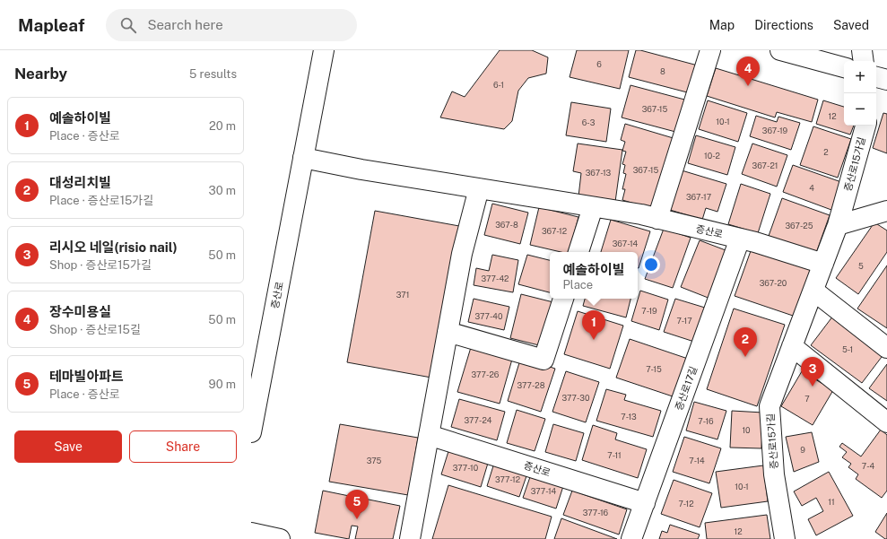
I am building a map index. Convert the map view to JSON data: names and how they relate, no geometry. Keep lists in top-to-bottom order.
{
  "streets": {
    "street": ["증산로15가길", "증산로", "증산로17길"]
  },
  "crossings": [
    ["증산로15가길", "증산로"],
    ["증산로", "증산로17길"]
  ],
  "house_numbers": [
    "6",
    "8",
    "6-1",
    "367-15",
    "12",
    "10-1",
    "6-3",
    "367-19",
    "2",
    "10-2",
    "367-21",
    "367-15",
    "367-13",
    "4",
    "367-17",
    "367-8",
    "367-25",
    "367-12",
    "367-14",
    "5",
    "377-42",
    "367-20",
    "371",
    "7-19",
    "377-40",
    "7-17",
    "5-1",
    "7-15",
    "377-26",
    "377-28",
    "377-30",
    "7",
    "7-13",
    "377-24",
    "7-16",
    "10",
    "9",
    "7-11",
    "375",
    "7-14",
    "7-4",
    "377-10",
    "377-12",
    "10-1",
    "377-14",
    "11",
    "7-12",
    "377-16",
    "12"
  ],
  "page": {
    "header": "Mapleaf",
    "search": "Search here",
    "nav": ["Map", "Directions", "Saved"],
    "heading": ["Nearby", "5 results"],
    "pins": [
      "4",
      "1",
      "2",
      "3",
      "5"
    ],
    "map_buttons": ["+", "−"],
    "list": [
      {
        "mark": "1",
        "name": "예솔하이빌",
        "note": "Place · 증산로",
        "value": "20 m"
      },
      {
        "mark": "2",
        "name": "대성리치빌",
        "note": "Place · 증산로15가길",
        "value": "30 m"
      },
      {
        "mark": "3",
        "name": "리시오 네일(risio nail)",
        "note": "Shop · 증산로15가길",
        "value": "50 m"
      },
      {
        "mark": "4",
        "name": "장수미용실",
        "note": "Shop · 증산로15길",
        "value": "50 m"
      },
      {
        "mark": "5",
        "name": "테마빌아파트",
        "note": "Place · 증산로",
        "value": "90 m"
      }
    ],
    "popup": ["예솔하이빌", "Place"],
    "buttons": ["Save", "Share"]
  }
}
